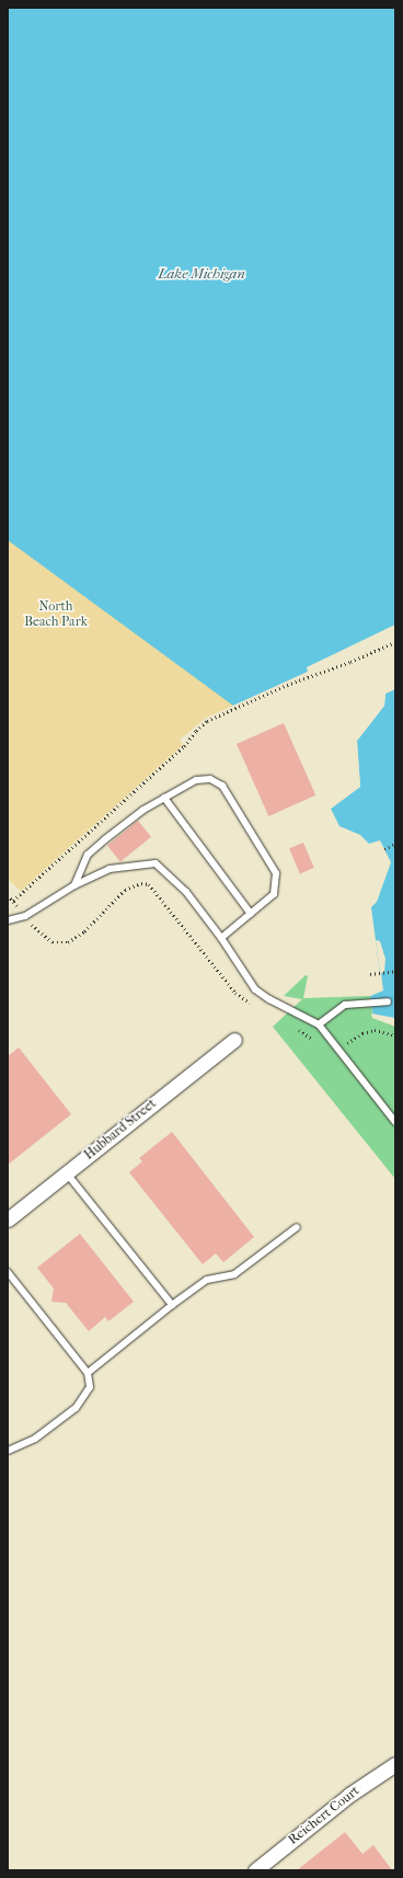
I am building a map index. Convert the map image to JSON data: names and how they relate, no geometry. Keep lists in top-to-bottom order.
{
  "streets": {
    "street": ["Hubbard Street", "Reichert Court"]
  },
  "water": ["Lake Michigan"],
  "parks": ["North Beach Park"]
}
